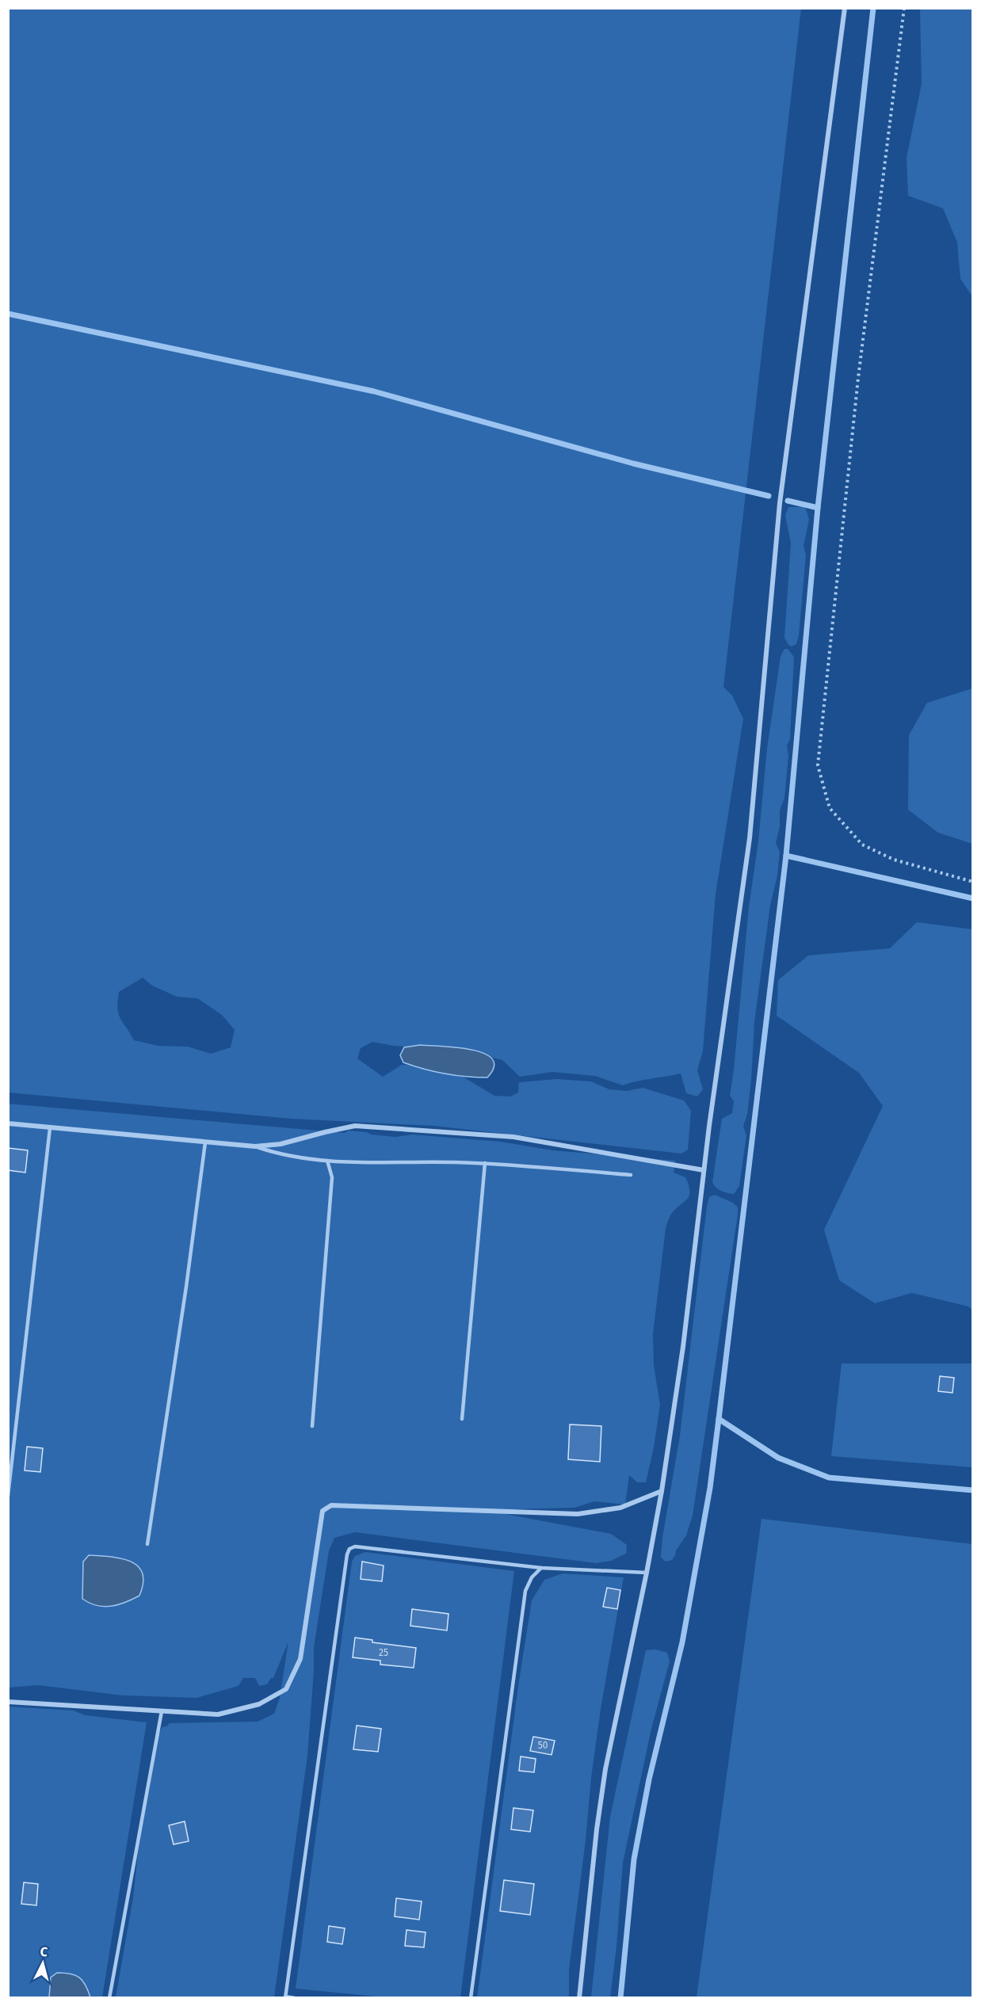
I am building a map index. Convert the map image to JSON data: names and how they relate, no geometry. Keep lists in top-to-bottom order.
{
  "house_numbers": ["25", "50"],
  "north": "top"
}
